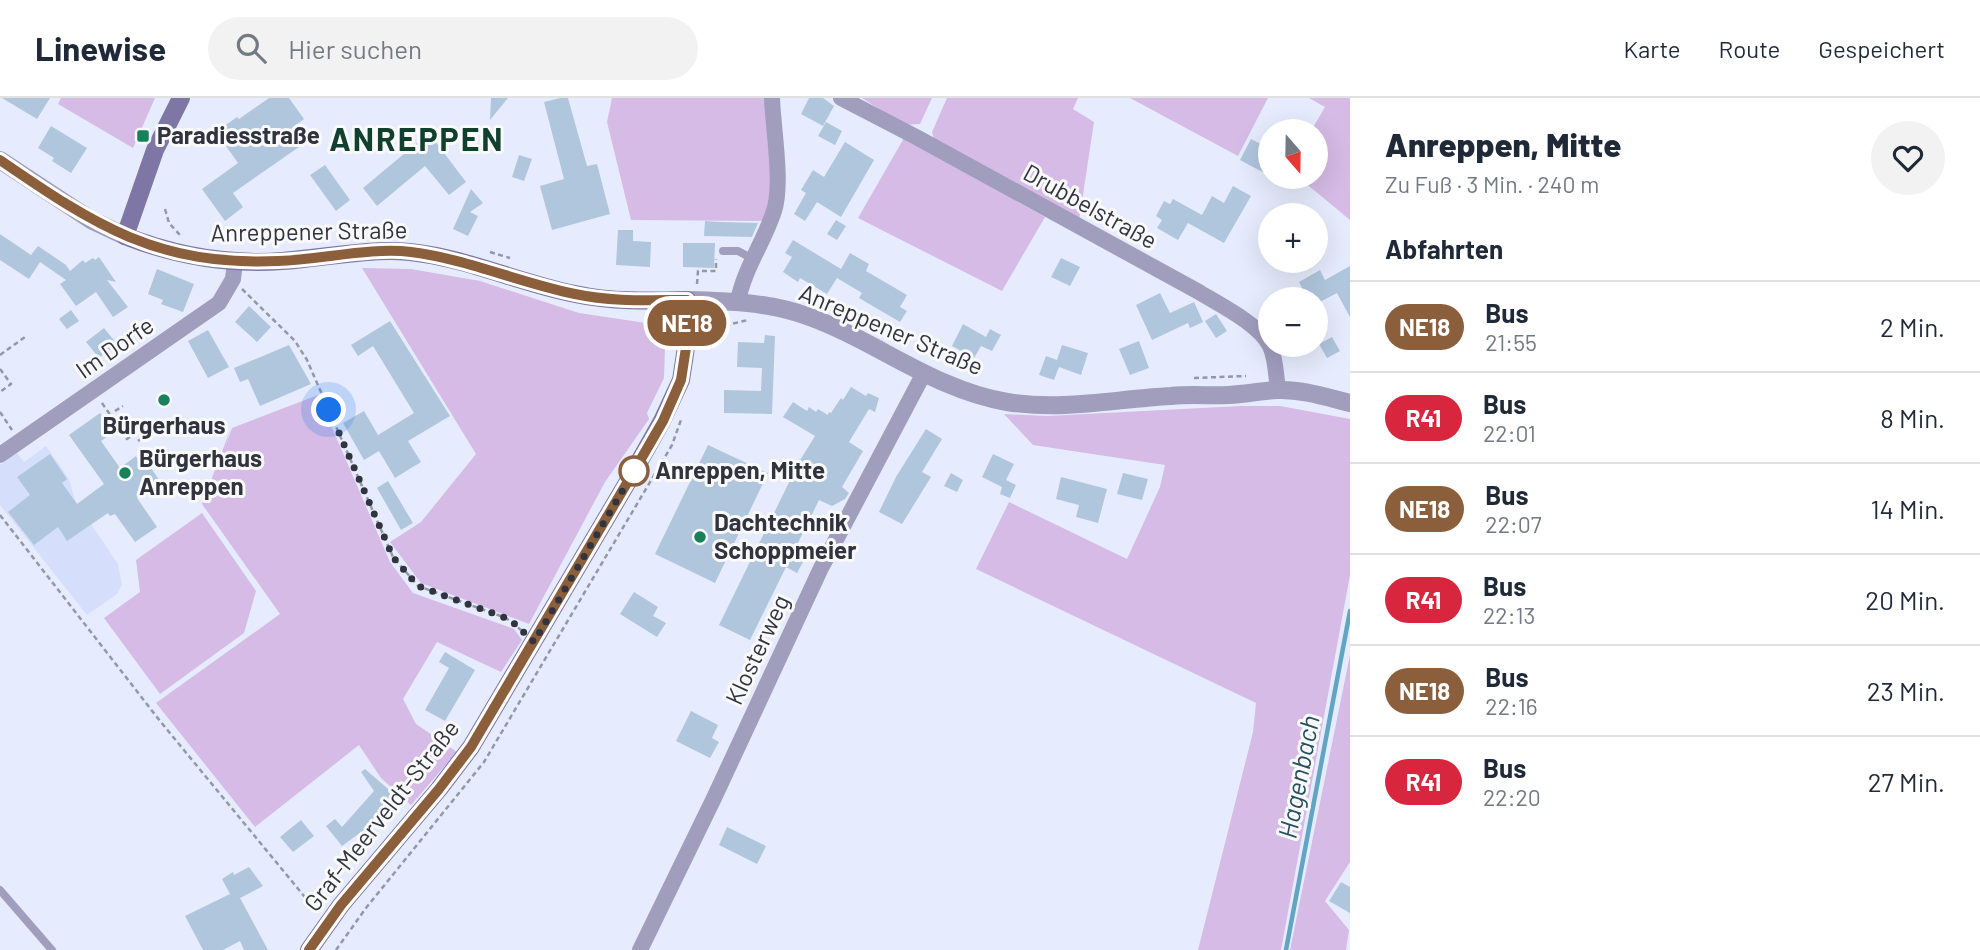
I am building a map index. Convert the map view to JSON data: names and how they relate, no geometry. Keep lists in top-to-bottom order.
{
  "streets": {
    "main road": ["Anreppener Straße", "Graf-Meerveldt-Straße"],
    "street": ["Drubbelstraße", "Im Dorfe", "Klosterweg"]
  },
  "crossings": [
    ["Drubbelstraße", "Anreppener Straße"],
    ["Anreppener Straße", "Im Dorfe"],
    ["Anreppener Straße", "Klosterweg"],
    ["Anreppener Straße", "Graf-Meerveldt-Straße"]
  ],
  "districts": ["ANREPPEN"],
  "water": ["Hagenbach"],
  "places": {
    "transit": ["Paradiesstraße"],
    "other": [
      "Bürgerhaus",
      "Anreppen, Mitte",
      "Bürgerhaus Anreppen",
      "Dachtechnik Schoppmeier"
    ]
  },
  "lines": ["bus line NE18"],
  "north": "bottom",
  "page": {
    "header": "Linewise",
    "search": "Hier suchen",
    "nav": ["Karte", "Route", "Gespeichert"],
    "on_map": "NE18",
    "heading": [
      ["Anreppen, Mitte", "Zu Fuß · 3 Min. · 240 m"],
      "Abfahrten"
    ],
    "map_buttons": ["+", "−"],
    "list": [
      {
        "mark": "NE18",
        "name": "Bus",
        "note": "21:55",
        "value": "2 Min."
      },
      {
        "mark": "R41",
        "name": "Bus",
        "note": "22:01",
        "value": "8 Min."
      },
      {
        "mark": "NE18",
        "name": "Bus",
        "note": "22:07",
        "value": "14 Min."
      },
      {
        "mark": "R41",
        "name": "Bus",
        "note": "22:13",
        "value": "20 Min."
      },
      {
        "mark": "NE18",
        "name": "Bus",
        "note": "22:16",
        "value": "23 Min."
      },
      {
        "mark": "R41",
        "name": "Bus",
        "note": "22:20",
        "value": "27 Min."
      }
    ]
  }
}
